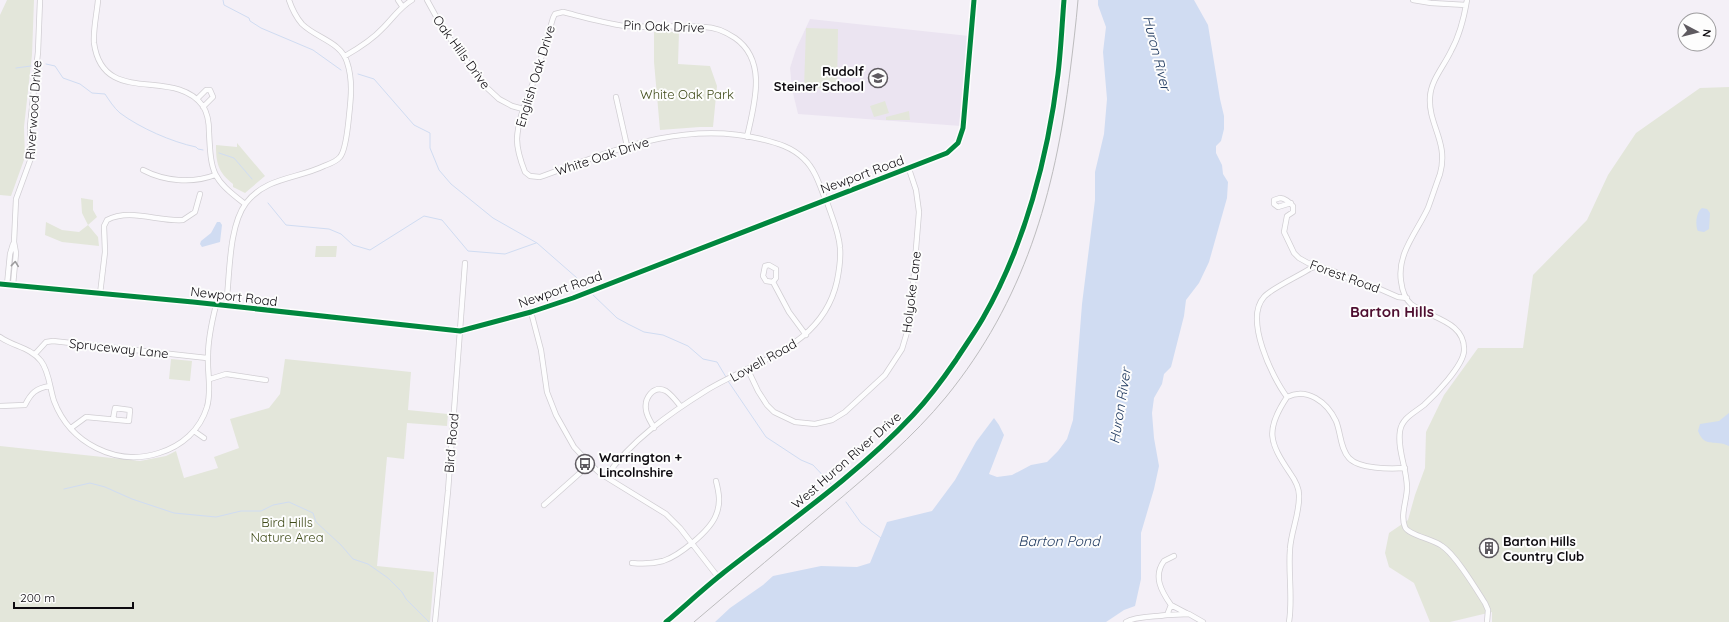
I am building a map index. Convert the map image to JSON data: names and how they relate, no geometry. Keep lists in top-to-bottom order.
{
  "streets": {
    "street": [
      "Pin Oak Drive",
      "Oak Hills Drive",
      "English Oak Drive",
      "Riverwood Drive",
      "White Oak Drive",
      "Newport Road",
      "Forest Road",
      "Holyoke Lane",
      "Spruceway Lane",
      "Lowell Road",
      "Bird Road",
      "West Huron River Drive"
    ]
  },
  "crossings": [
    ["Pin Oak Drive", "English Oak Drive"],
    ["Pin Oak Drive", "White Oak Drive"],
    ["Oak Hills Drive", "English Oak Drive"],
    ["English Oak Drive", "White Oak Drive"],
    ["Riverwood Drive", "Newport Road"],
    ["White Oak Drive", "Newport Road"],
    ["White Oak Drive", "Lowell Road"],
    ["Newport Road", "Holyoke Lane"],
    ["Newport Road", "Lowell Road"],
    ["Newport Road", "Bird Road"],
    ["Holyoke Lane", "Lowell Road"]
  ],
  "districts": ["Barton Hills"],
  "water": ["Huron River", "Barton Pond"],
  "parks": ["White Oak Park", "Bird Hills Nature Area"],
  "places": {
    "school or university": ["Rudolf Steiner School"],
    "bus stop": ["Warrington + Lincolnshire"],
    "building": ["Barton Hills Country Club"]
  },
  "scale_bar": "200 m",
  "north": "right"
}
